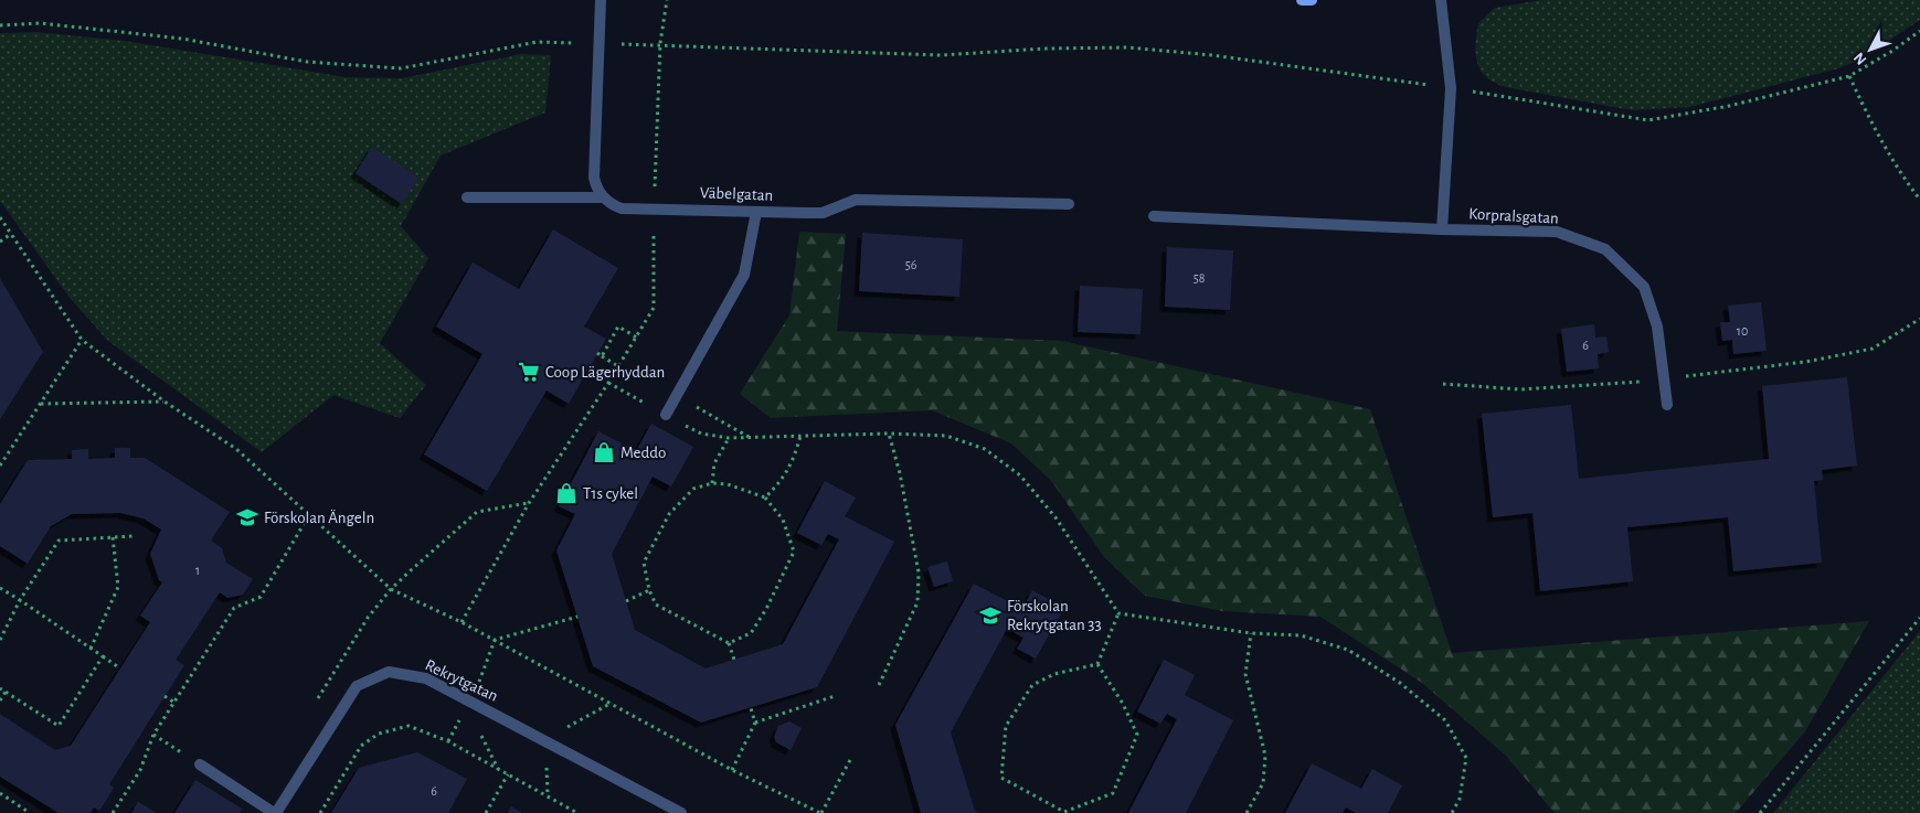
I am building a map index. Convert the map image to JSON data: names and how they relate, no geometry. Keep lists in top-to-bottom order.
{
  "streets": {
    "street": ["Väbelgatan", "Korpralsgatan", "Rekrytgatan"]
  },
  "places": {
    "supermarket": ["Coop Lägerhyddan"],
    "shop": ["Meddo", "T1s cykel"],
    "school or university": ["Förskolan Ängeln", "Förskolan Rekrytgatan 33"]
  },
  "house_numbers": [
    "56",
    "58",
    "10",
    "6",
    "1",
    "6"
  ],
  "north": "bottom left"
}
